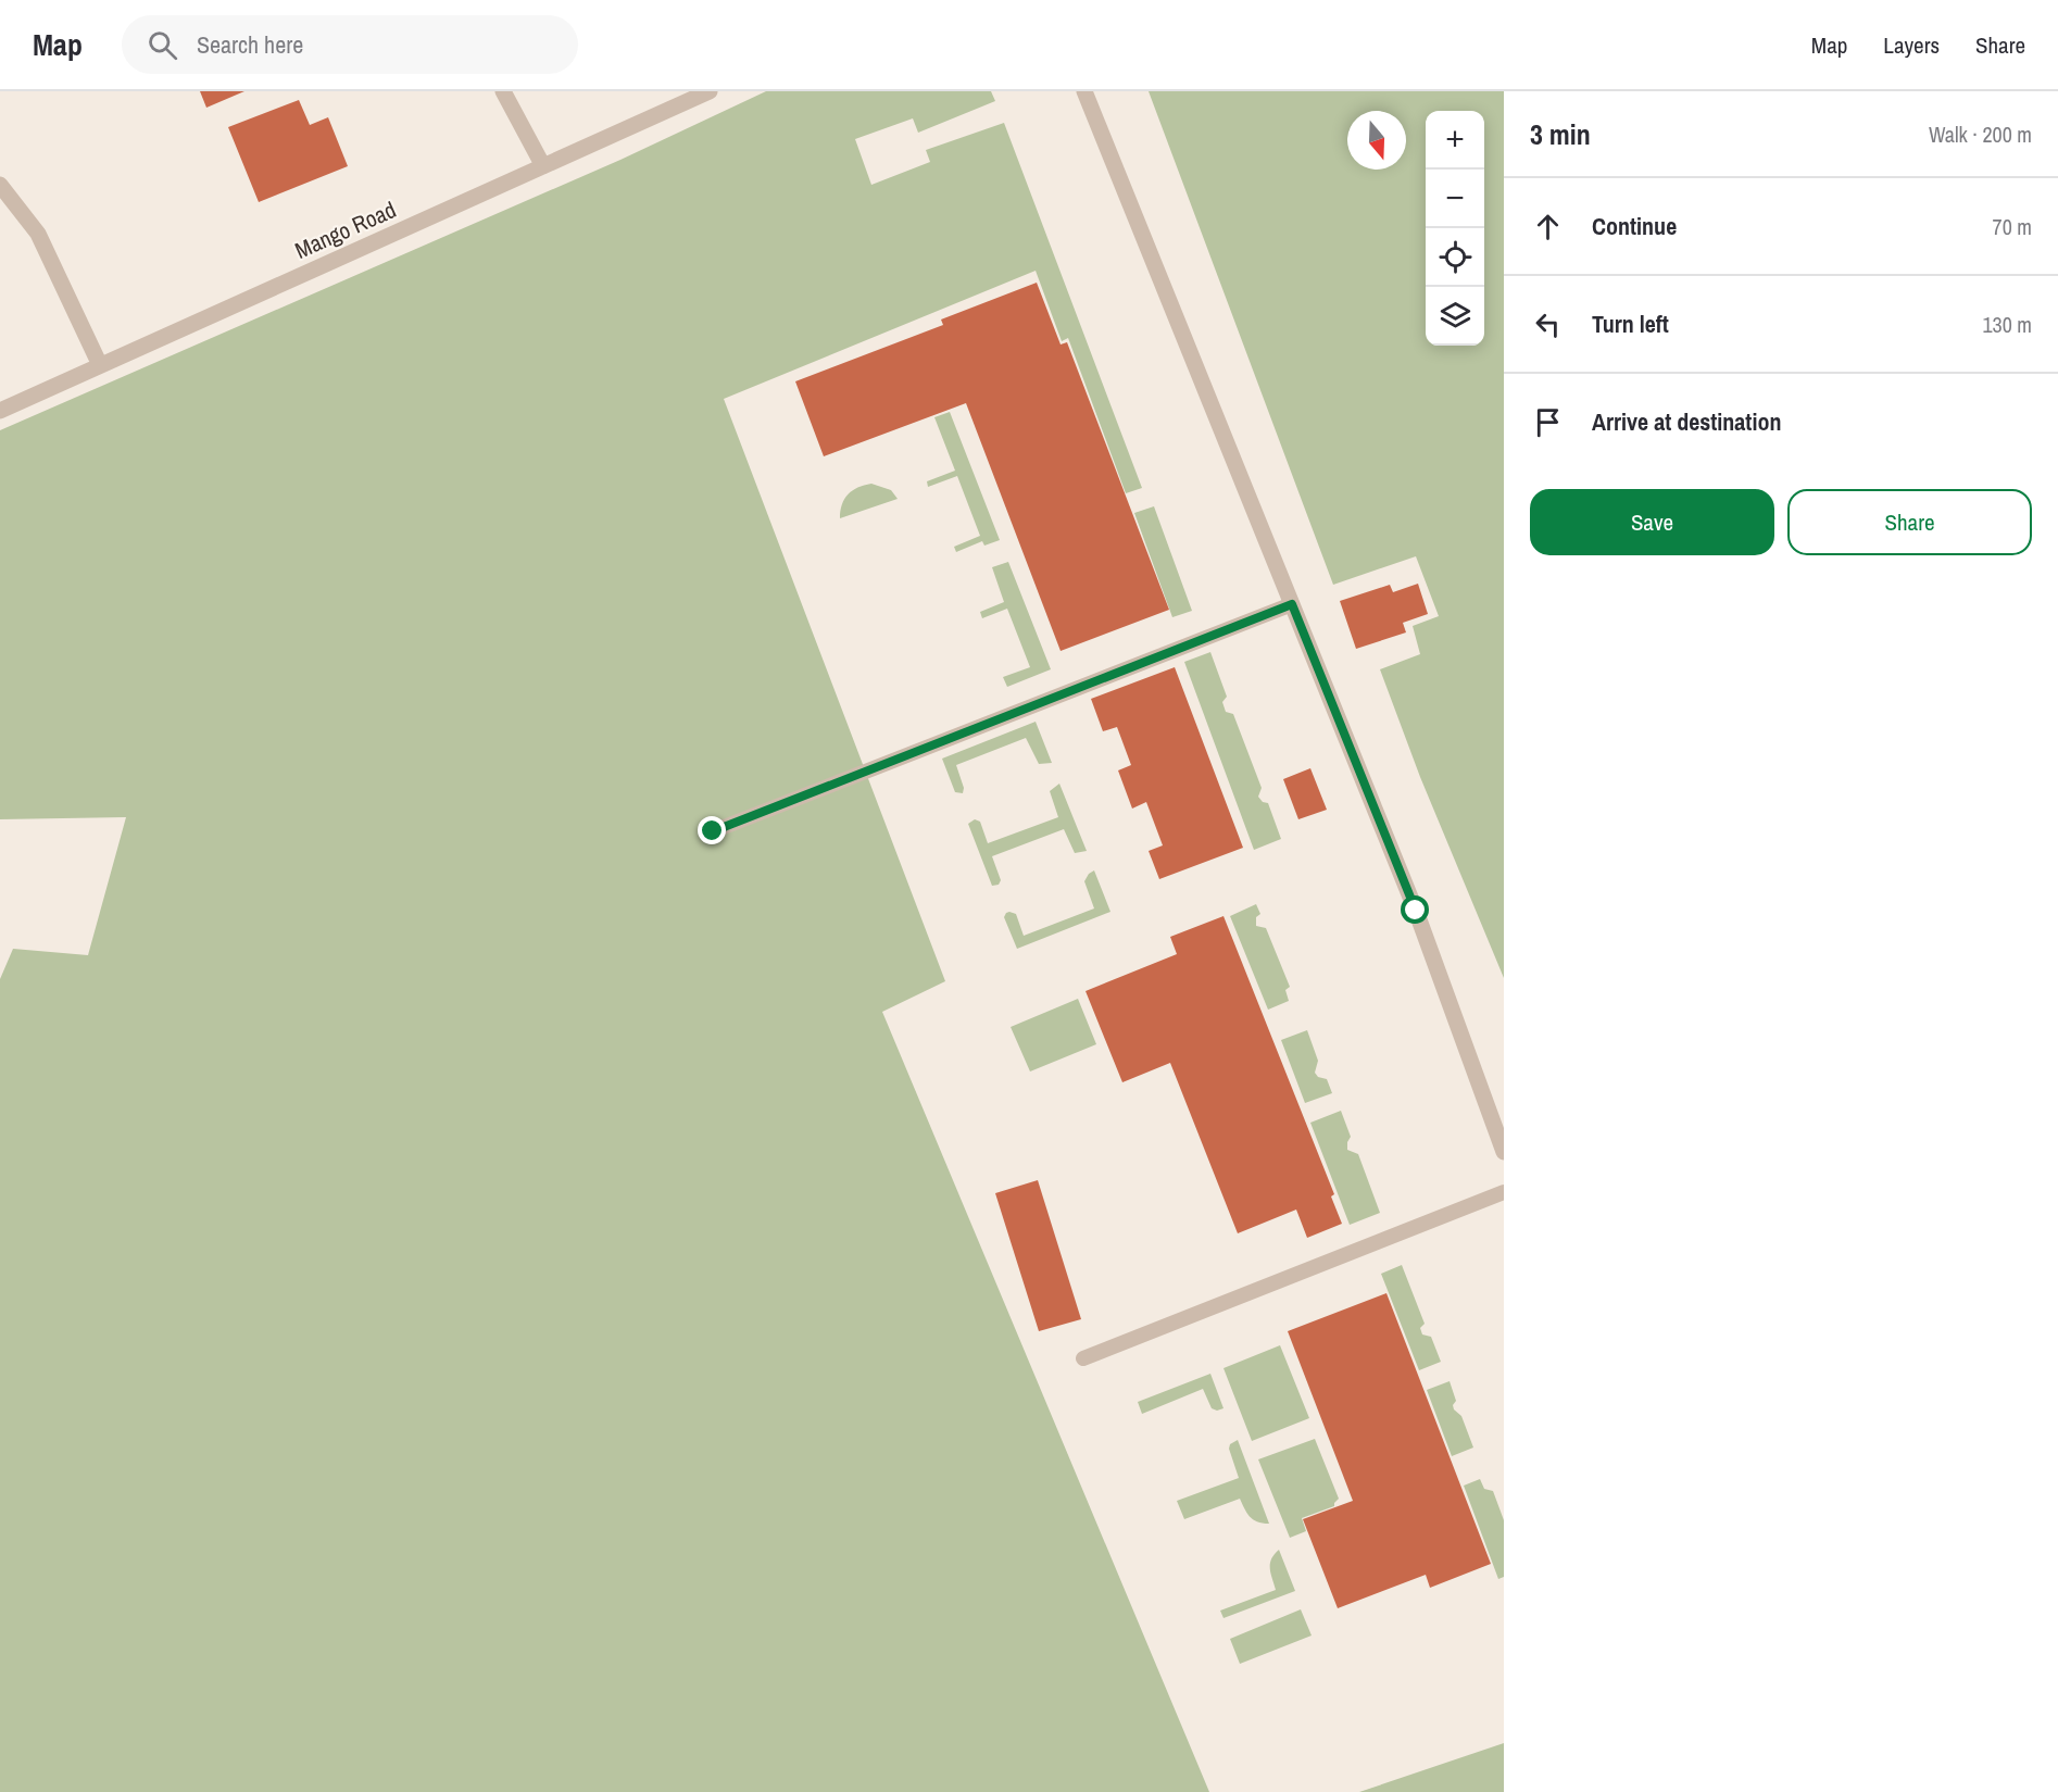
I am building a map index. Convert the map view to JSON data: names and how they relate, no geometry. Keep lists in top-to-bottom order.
{
  "streets": {
    "street": ["Mango Road"]
  },
  "north": "bottom",
  "page": {
    "header": "Map",
    "search": "Search here",
    "nav": ["Map", "Layers", "Share"],
    "heading": ["3 min", "Walk · 200 m"],
    "map_buttons": ["+", "−"],
    "list": [
      ["Continue", "70 m"],
      ["Turn left", "130 m"],
      "Arrive at destination"
    ],
    "buttons": ["Save", "Share"]
  }
}
